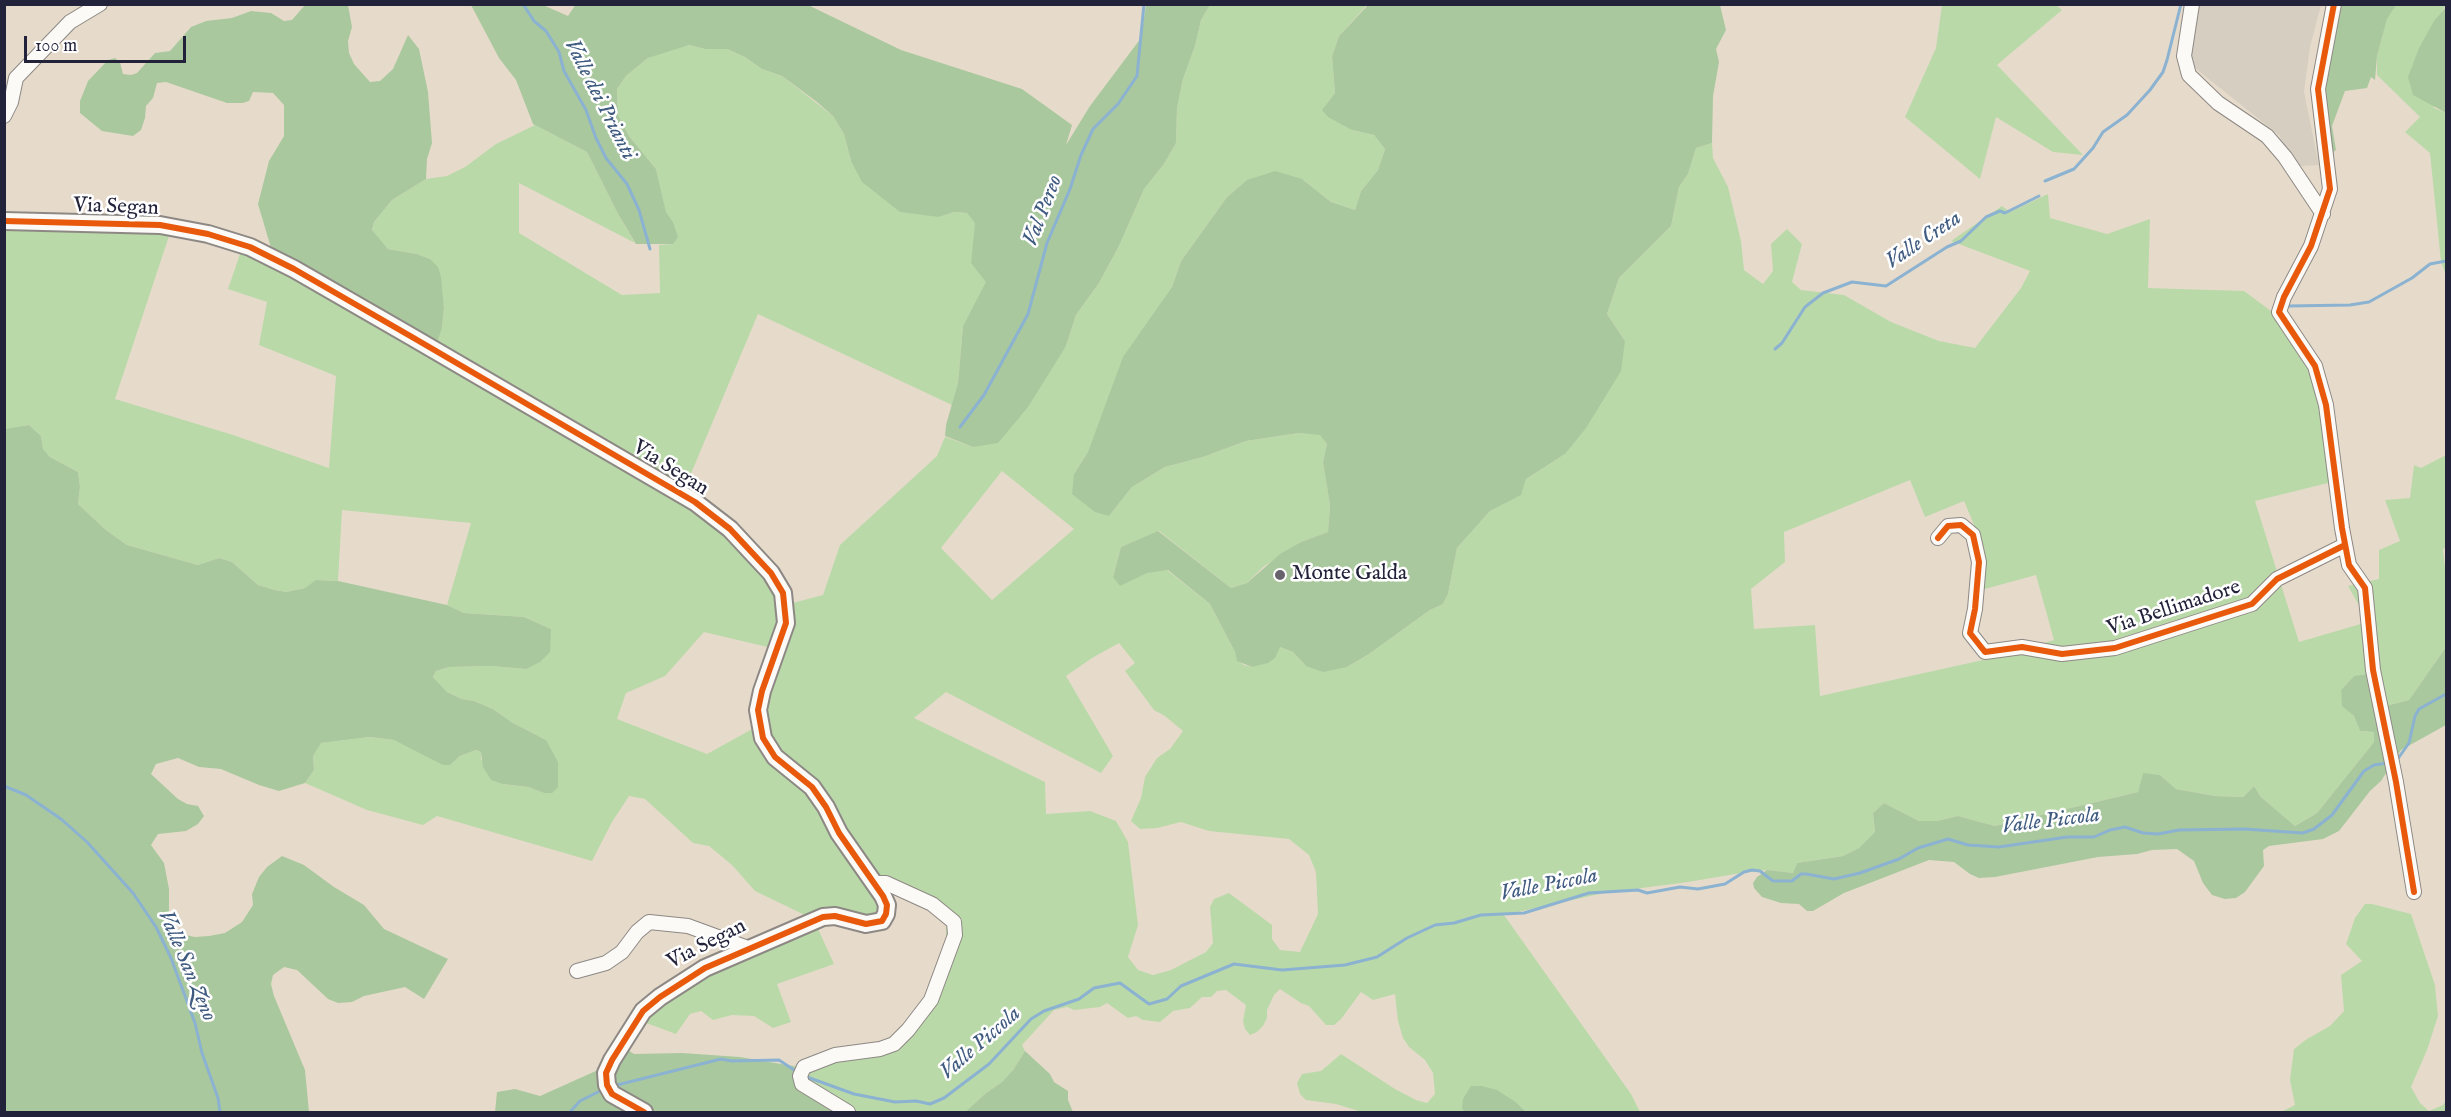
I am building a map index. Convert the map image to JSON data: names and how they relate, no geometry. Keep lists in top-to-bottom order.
{
  "streets": {
    "street": ["Via Segan", "Via Bellimadore"]
  },
  "water": [
    "Valle dei Prianti",
    "Val Pereo",
    "Valle Creta",
    "Valle Piccola",
    "Valle San Zeno"
  ],
  "places": ["Monte Galda"],
  "scale_bar": "100 m"
}
